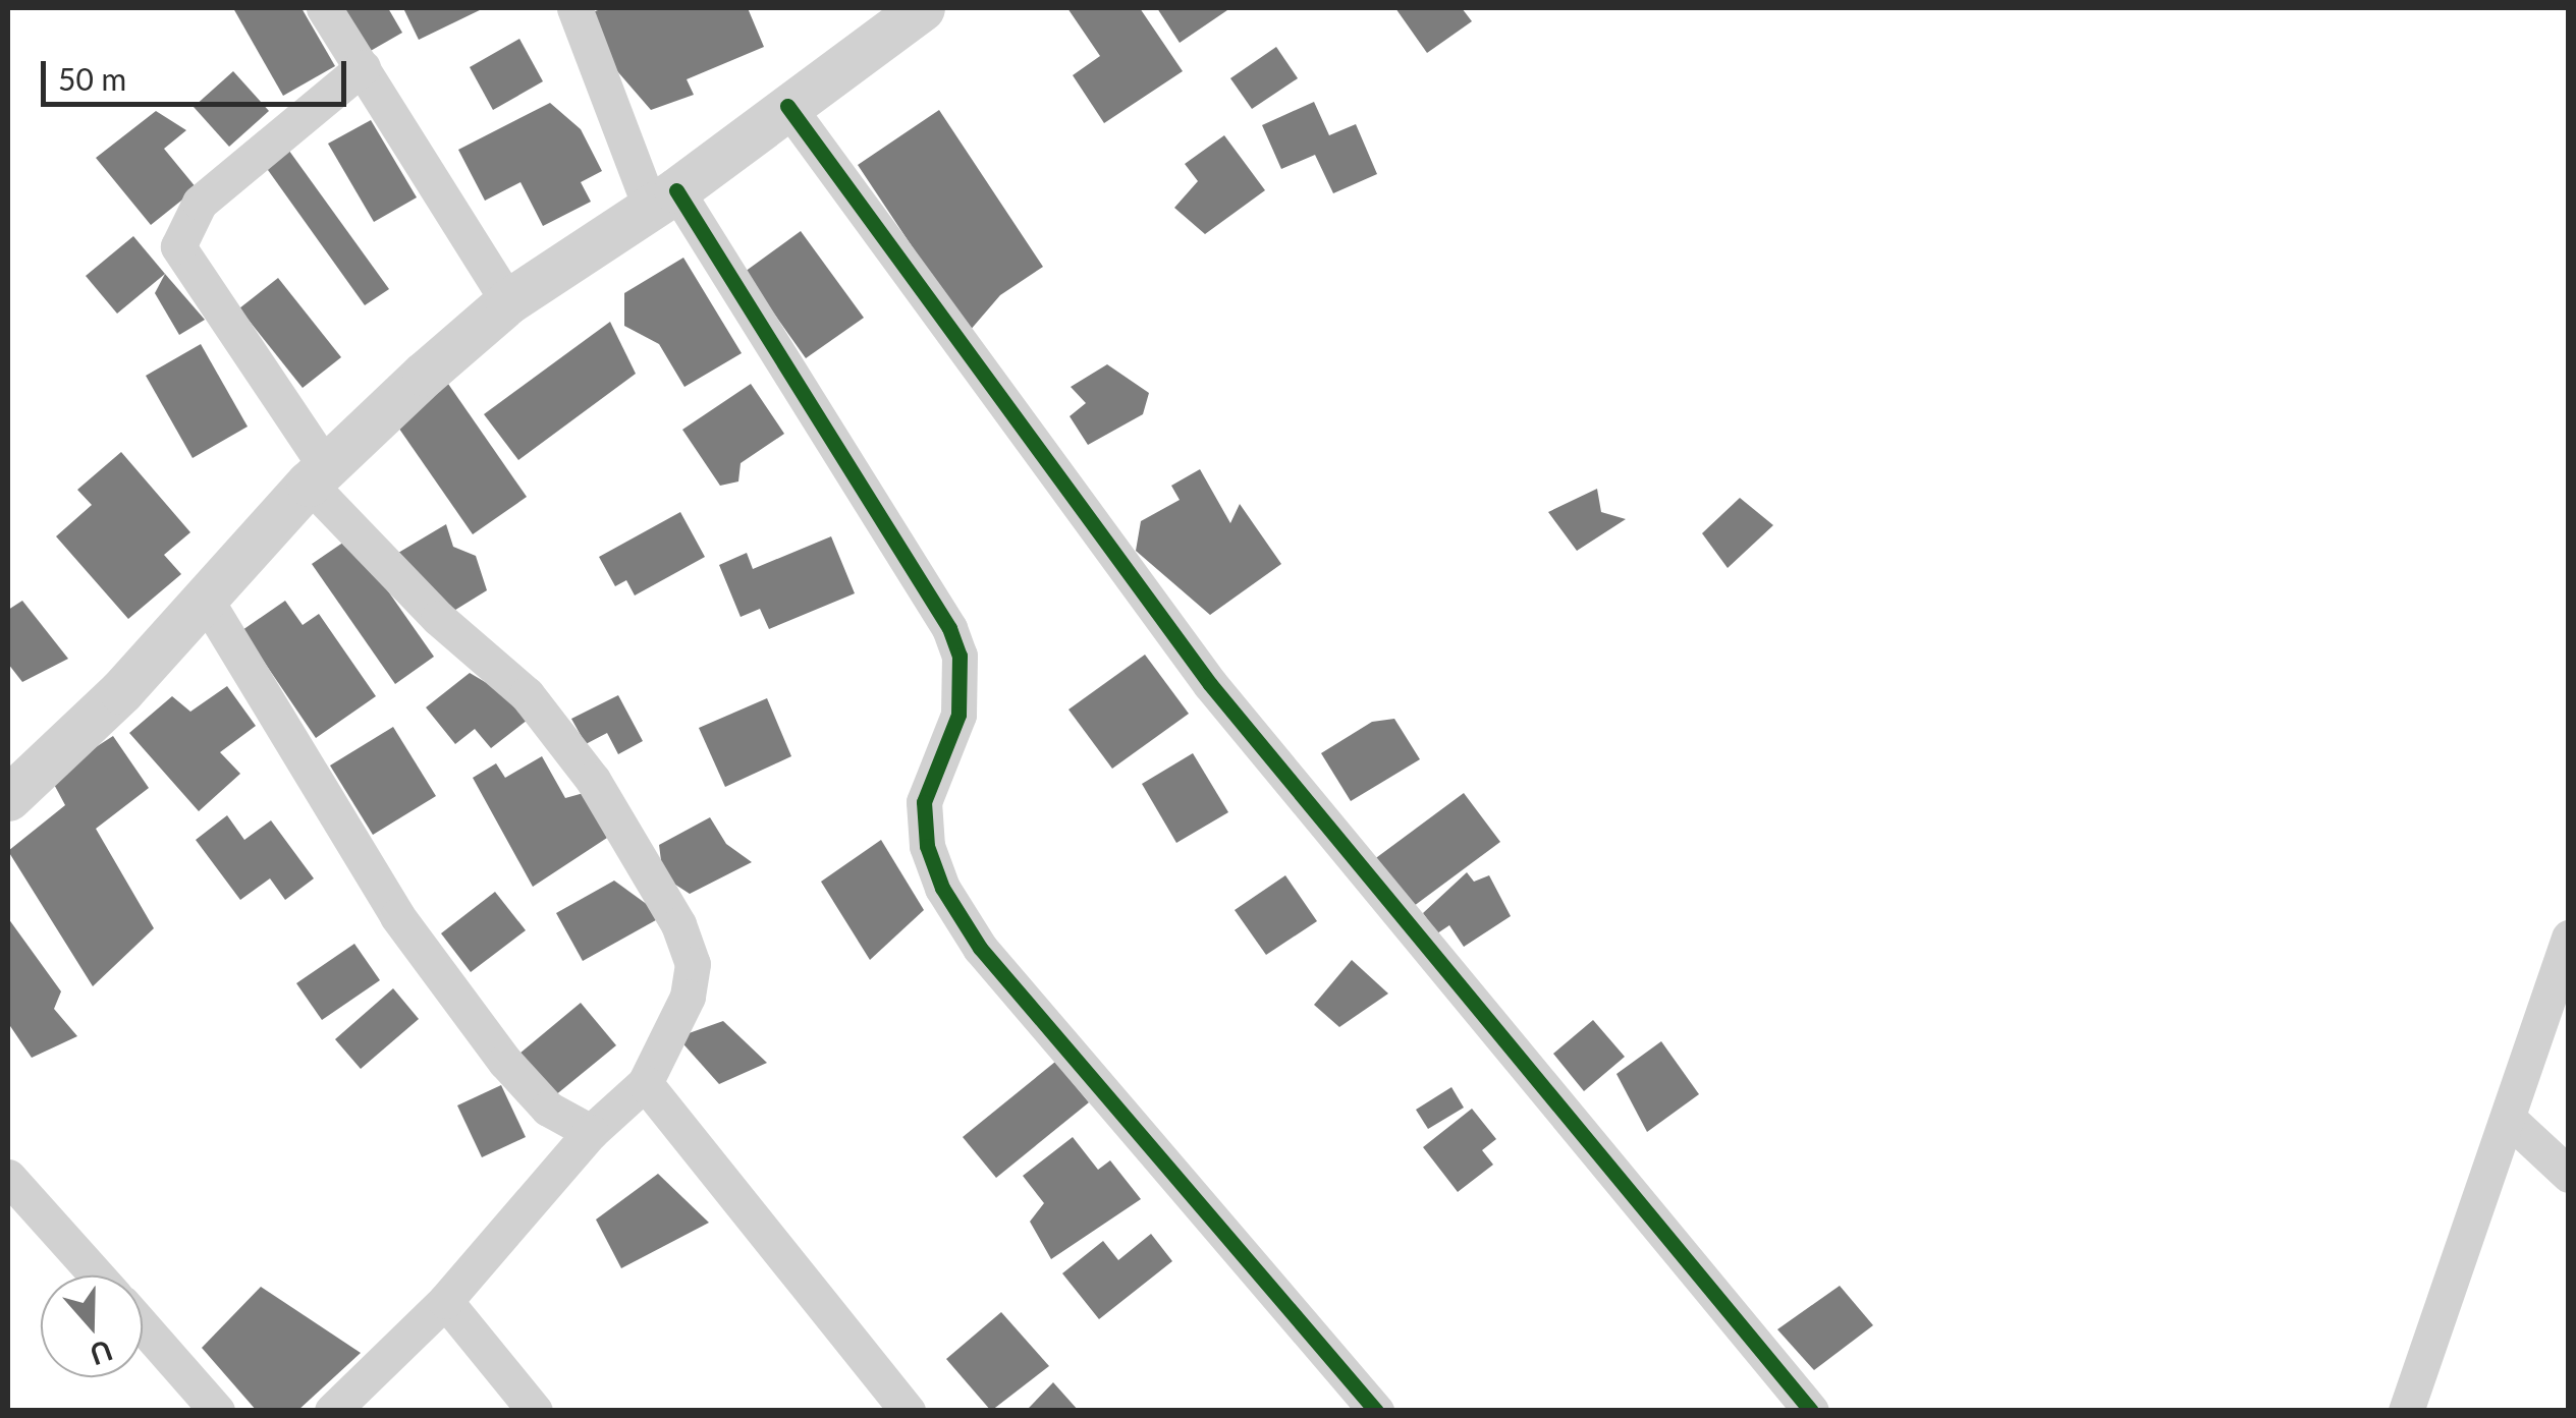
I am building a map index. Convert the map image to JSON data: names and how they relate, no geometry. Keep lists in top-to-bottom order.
{
  "scale_bar": "50 m",
  "north": "bottom"
}
